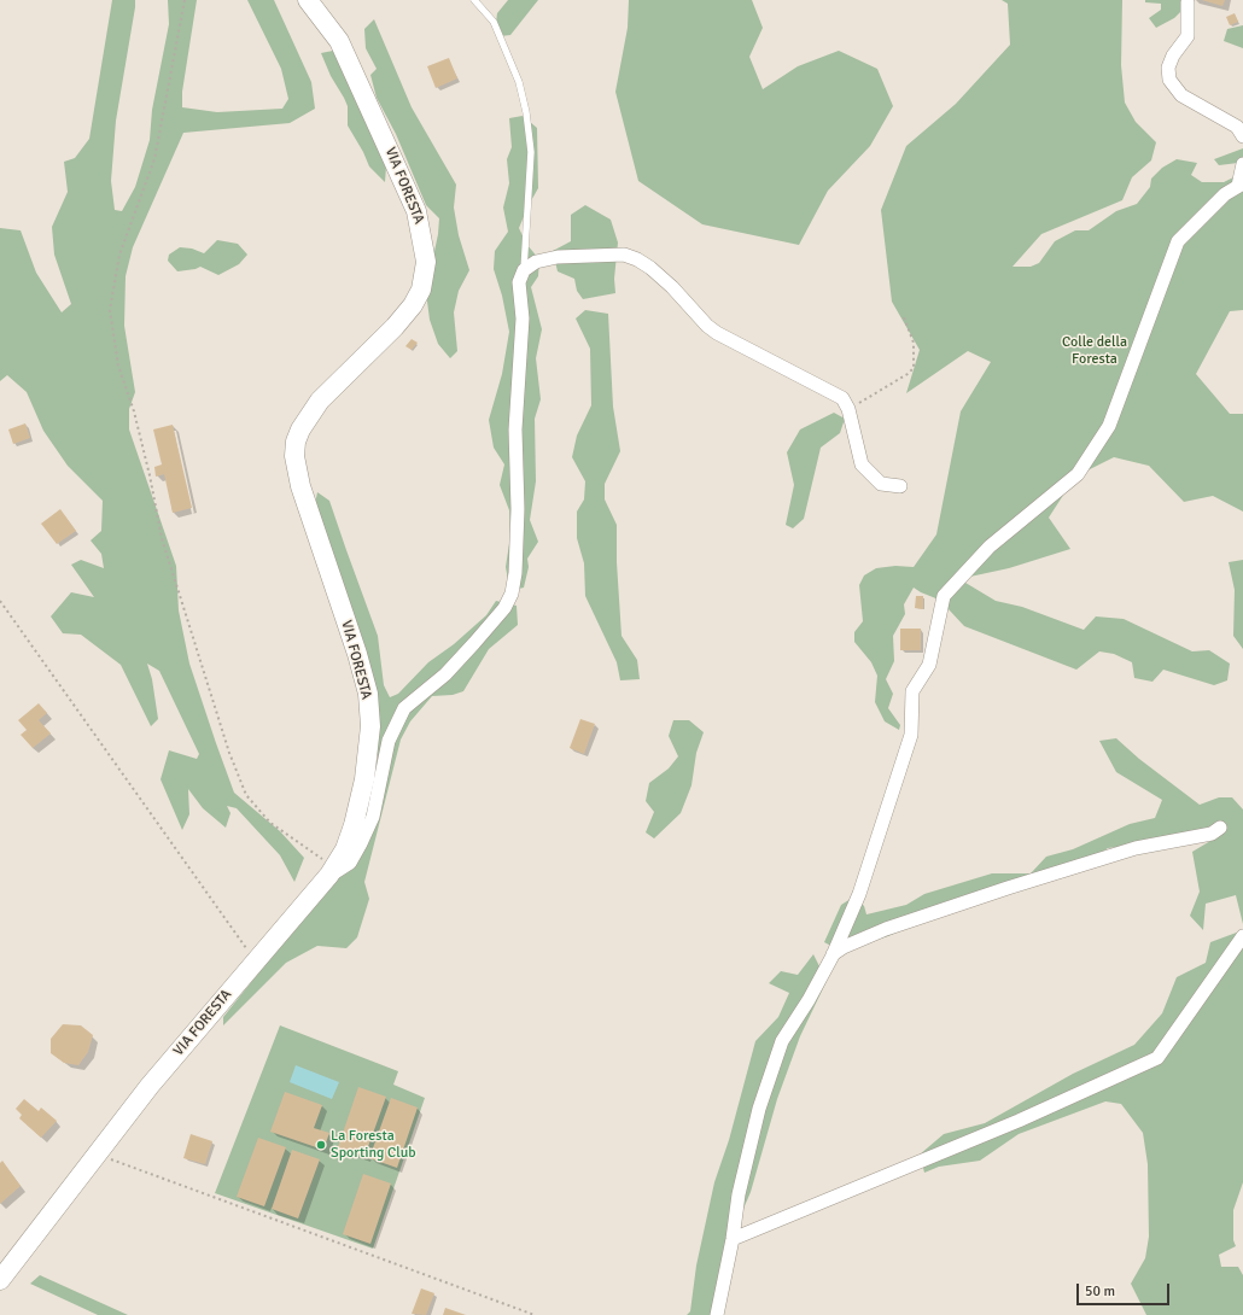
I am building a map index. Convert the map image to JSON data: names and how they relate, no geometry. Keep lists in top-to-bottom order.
{
  "streets": {
    "main road": ["VIA FORESTA"]
  },
  "parks": ["Colle della Foresta"],
  "places": ["La Foresta Sporting Club"],
  "scale_bar": "50 m"
}
